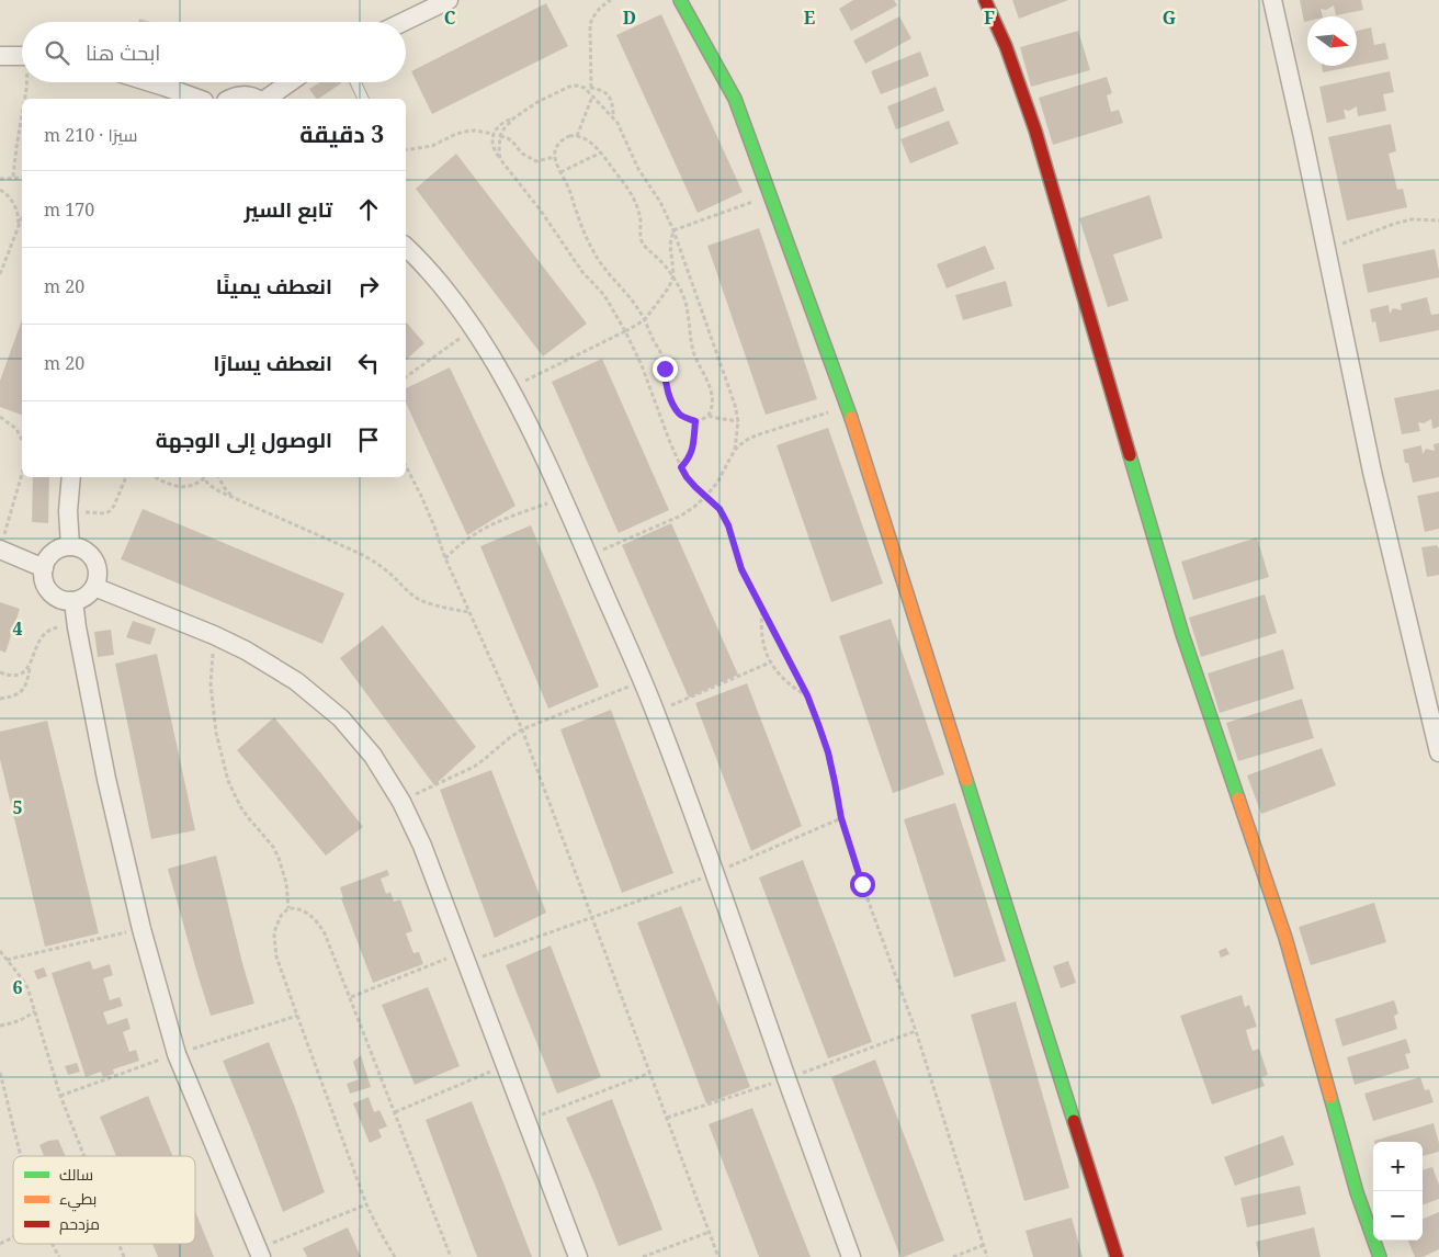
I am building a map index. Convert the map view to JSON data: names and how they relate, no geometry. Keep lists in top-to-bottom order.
{
  "legend": ["سالك", "بطيء", "مزدحم"],
  "north": "right",
  "page": {
    "search": "ابحث هنا",
    "heading": ["3 دقيقة", "سيرًا · 210 m"],
    "list": [
      ["تابع السير", "170 m"],
      ["انعطف يمينًا", "20 m"],
      ["انعطف يسارًا", "20 m"],
      "الوصول إلى الوجهة"
    ],
    "map_buttons": ["+", "−"]
  },
  "grid": {
    "columns": [
      "C",
      "D",
      "E",
      "F",
      "G"
    ],
    "rows": ["4", "5", "6"]
  }
}
